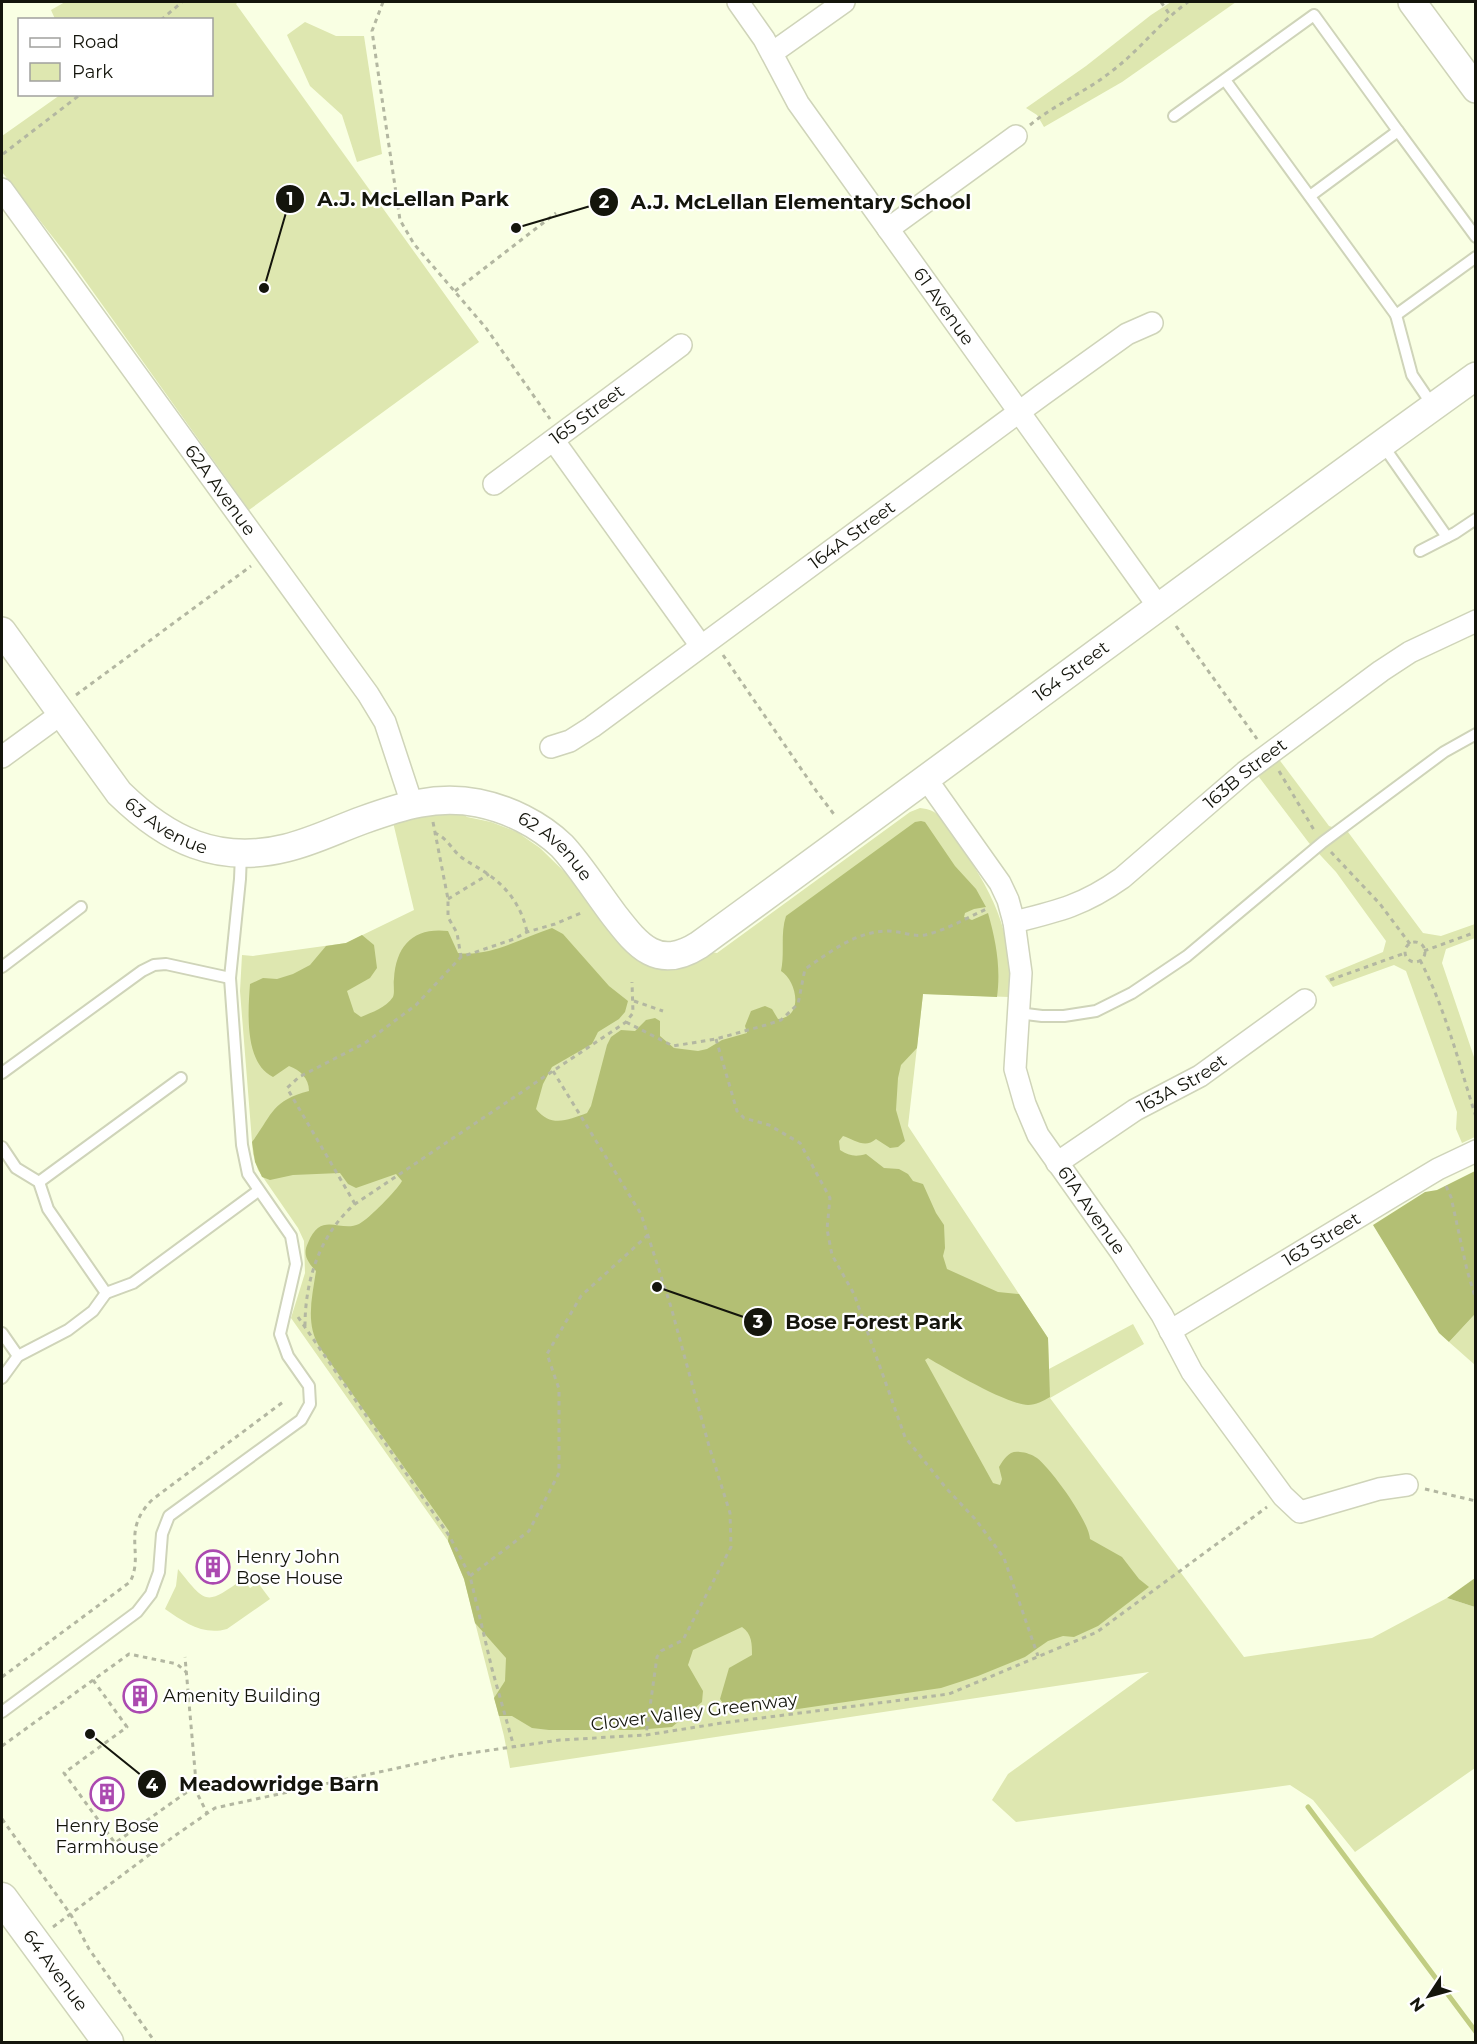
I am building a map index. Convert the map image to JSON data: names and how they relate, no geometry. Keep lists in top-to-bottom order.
{
  "streets": {
    "main road": ["64 Avenue"],
    "street": [
      "61 Avenue",
      "165 Street",
      "62A Avenue",
      "164A Street",
      "164 Street",
      "163B Street",
      "63 Avenue",
      "62 Avenue",
      "163A Street",
      "61A Avenue",
      "163 Street"
    ],
    "path": ["Clover Valley Greenway"]
  },
  "crossings": [
    ["61 Avenue", "164A Street"],
    ["61 Avenue", "164 Street"],
    ["62A Avenue", "63 Avenue"],
    ["62A Avenue", "62 Avenue"],
    ["164 Street", "62 Avenue"],
    ["164 Street", "61A Avenue"],
    ["163B Street", "61A Avenue"],
    ["63 Avenue", "62 Avenue"],
    ["163A Street", "61A Avenue"],
    ["61A Avenue", "163 Street"]
  ],
  "places": {
    "other": [
      "A.J. McLellan Elementary School",
      "A.J. McLellan Park",
      "Bose Forest Park",
      "Meadowridge Barn"
    ],
    "building": ["Henry John Bose House", "Amenity Building", "Henry Bose Farmhouse"]
  },
  "legend": ["Road", "Park"],
  "north": "bottom left"
}
